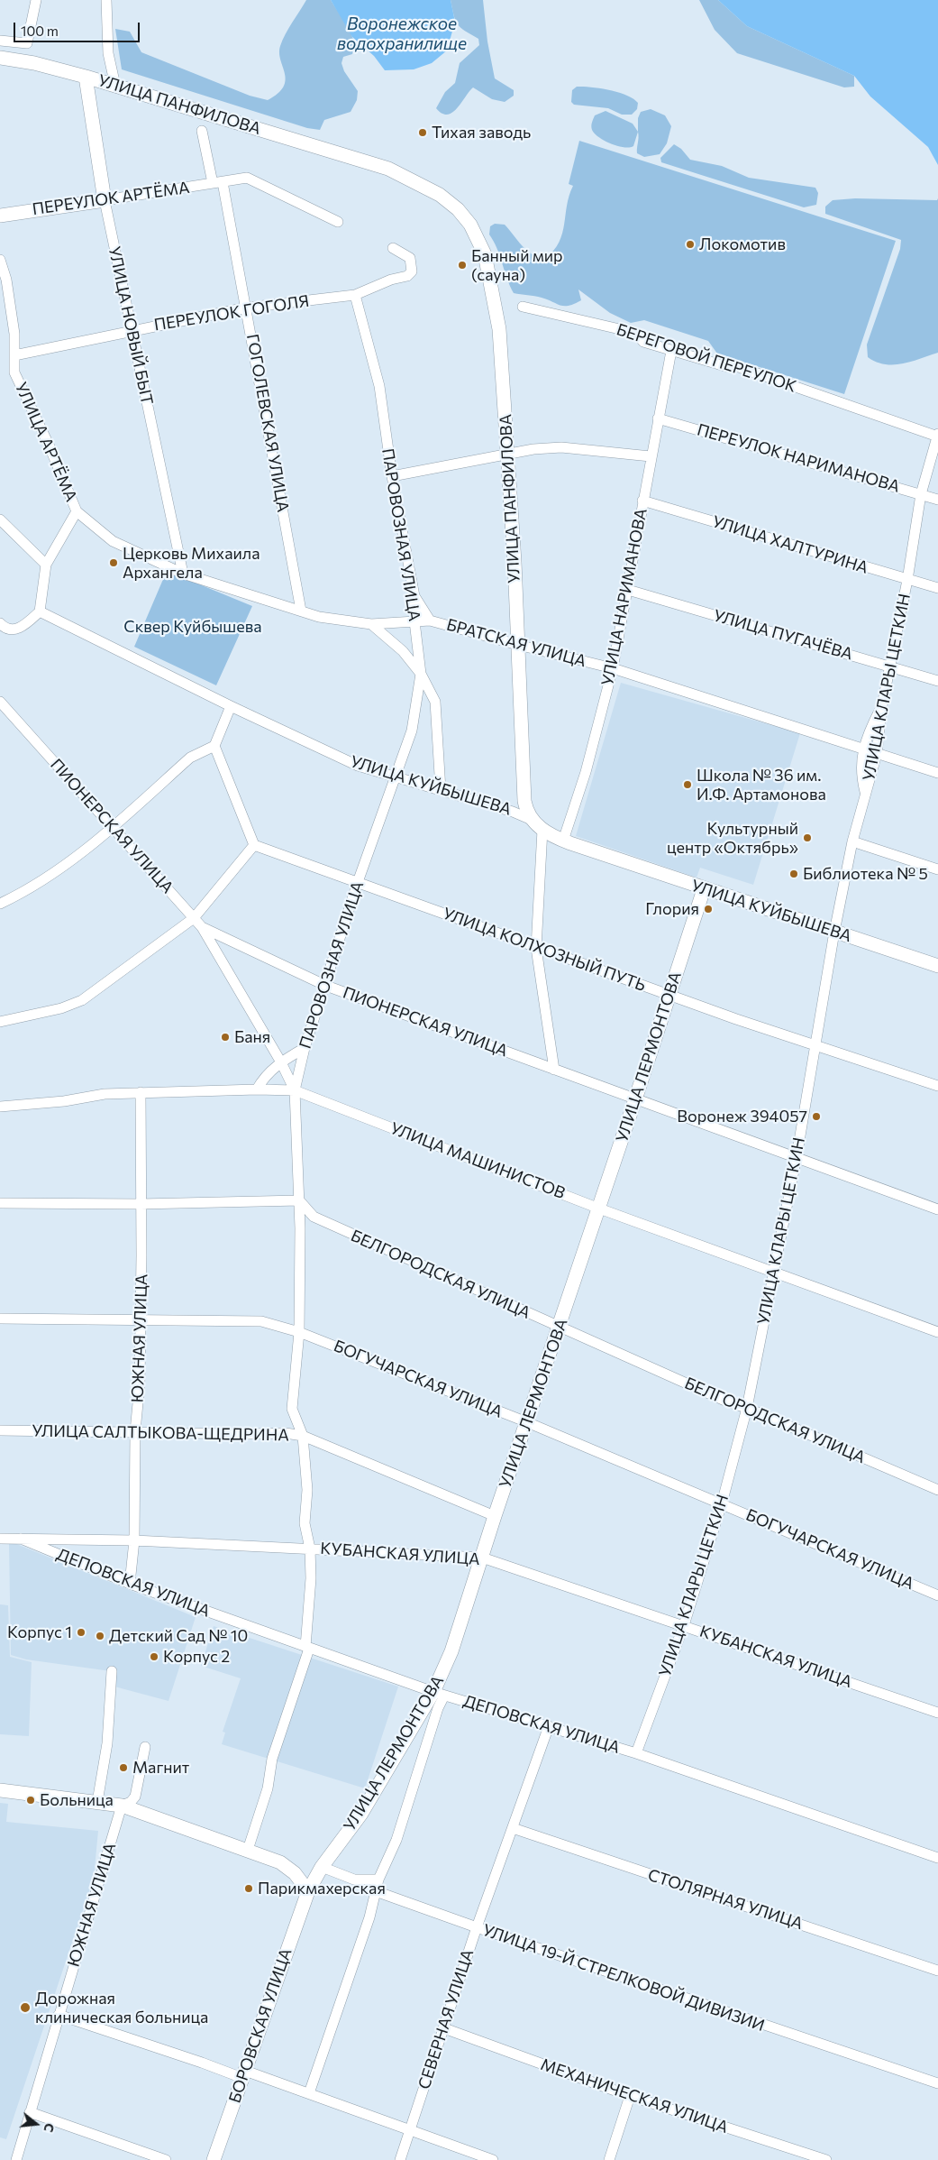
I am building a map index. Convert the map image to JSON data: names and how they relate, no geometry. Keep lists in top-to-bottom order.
{
  "streets": {
    "street": [
      "УЛИЦА ПАНФИЛОВА",
      "ПЕРЕУЛОК АРТЁМА",
      "ПЕРЕУЛОК ГОГОЛЯ",
      "УЛИЦА НОВЫЙ БЫТ",
      "БЕРЕГОВОЙ ПЕРЕУЛОК",
      "ГОГОЛЕВСКАЯ УЛИЦА",
      "УЛИЦА АРТЁМА",
      "ПЕРЕУЛОК НАРИМАНОВА",
      "ПАРОВОЗНАЯ УЛИЦА",
      "УЛИЦА ХАЛТУРИНА",
      "УЛИЦА НАРИМАНОВА",
      "УЛИЦА ПУГАЧЁВА",
      "БРАТСКАЯ УЛИЦА",
      "УЛИЦА КЛАРЫ ЦЕТКИН",
      "УЛИЦА КУЙБЫШЕВА",
      "ПИОНЕРСКАЯ УЛИЦА",
      "УЛИЦА КОЛХОЗНЫЙ ПУТЬ",
      "УЛИЦА ЛЕРМОНТОВА",
      "УЛИЦА МАШИНИСТОВ",
      "БЕЛГОРОДСКАЯ УЛИЦА",
      "ЮЖНАЯ УЛИЦА",
      "БОГУЧАРСКАЯ УЛИЦА",
      "УЛИЦА САЛТЫКОВА-ЩЕДРИНА",
      "КУБАНСКАЯ УЛИЦА",
      "ДЕПОВСКАЯ УЛИЦА",
      "СТОЛЯРНАЯ УЛИЦА",
      "УЛИЦА 19-Й СТРЕЛКОВОЙ ДИВИЗИИ",
      "СЕВЕРНАЯ УЛИЦА",
      "БОРОВСКАЯ УЛИЦА",
      "МЕХАНИЧЕСКАЯ УЛИЦА"
    ]
  },
  "crossings": [
    ["УЛИЦА ПАНФИЛОВА", "УЛИЦА НОВЫЙ БЫТ"],
    ["УЛИЦА ПАНФИЛОВА", "БРАТСКАЯ УЛИЦА"],
    ["УЛИЦА ПАНФИЛОВА", "УЛИЦА КУЙБЫШЕВА"],
    ["ПЕРЕУЛОК АРТЁМА", "УЛИЦА НОВЫЙ БЫТ"],
    ["ПЕРЕУЛОК АРТЁМА", "ГОГОЛЕВСКАЯ УЛИЦА"],
    ["ПЕРЕУЛОК ГОГОЛЯ", "УЛИЦА НОВЫЙ БЫТ"],
    ["ПЕРЕУЛОК ГОГОЛЯ", "ГОГОЛЕВСКАЯ УЛИЦА"],
    ["ПЕРЕУЛОК ГОГОЛЯ", "УЛИЦА АРТЁМА"],
    ["ПЕРЕУЛОК ГОГОЛЯ", "ПАРОВОЗНАЯ УЛИЦА"],
    ["УЛИЦА НОВЫЙ БЫТ", "БРАТСКАЯ УЛИЦА"],
    ["БЕРЕГОВОЙ ПЕРЕУЛОК", "УЛИЦА НАРИМАНОВА"],
    ["БЕРЕГОВОЙ ПЕРЕУЛОК", "УЛИЦА КЛАРЫ ЦЕТКИН"],
    ["ГОГОЛЕВСКАЯ УЛИЦА", "БРАТСКАЯ УЛИЦА"],
    ["УЛИЦА АРТЁМА", "БРАТСКАЯ УЛИЦА"],
    ["ПЕРЕУЛОК НАРИМАНОВА", "УЛИЦА НАРИМАНОВА"],
    ["ПЕРЕУЛОК НАРИМАНОВА", "УЛИЦА КЛАРЫ ЦЕТКИН"],
    ["ПАРОВОЗНАЯ УЛИЦА", "БРАТСКАЯ УЛИЦА"],
    ["ПАРОВОЗНАЯ УЛИЦА", "УЛИЦА КУЙБЫШЕВА"],
    ["ПАРОВОЗНАЯ УЛИЦА", "ПИОНЕРСКАЯ УЛИЦА"],
    ["ПАРОВОЗНАЯ УЛИЦА", "УЛИЦА КОЛХОЗНЫЙ ПУТЬ"],
    ["ПАРОВОЗНАЯ УЛИЦА", "УЛИЦА МАШИНИСТОВ"],
    ["ПАРОВОЗНАЯ УЛИЦА", "БЕЛГОРОДСКАЯ УЛИЦА"],
    ["ПАРОВОЗНАЯ УЛИЦА", "БОГУЧАРСКАЯ УЛИЦА"],
    ["ПАРОВОЗНАЯ УЛИЦА", "УЛИЦА САЛТЫКОВА-ЩЕДРИНА"],
    ["ПАРОВОЗНАЯ УЛИЦА", "КУБАНСКАЯ УЛИЦА"],
    ["ПАРОВОЗНАЯ УЛИЦА", "ДЕПОВСКАЯ УЛИЦА"],
    ["УЛИЦА ХАЛТУРИНА", "УЛИЦА НАРИМАНОВА"],
    ["УЛИЦА ХАЛТУРИНА", "УЛИЦА КЛАРЫ ЦЕТКИН"],
    ["УЛИЦА НАРИМАНОВА", "УЛИЦА ПУГАЧЁВА"],
    ["УЛИЦА НАРИМАНОВА", "БРАТСКАЯ УЛИЦА"],
    ["УЛИЦА НАРИМАНОВА", "УЛИЦА КУЙБЫШЕВА"],
    ["УЛИЦА ПУГАЧЁВА", "УЛИЦА КЛАРЫ ЦЕТКИН"],
    ["БРАТСКАЯ УЛИЦА", "УЛИЦА КЛАРЫ ЦЕТКИН"],
    ["УЛИЦА КЛАРЫ ЦЕТКИН", "УЛИЦА КУЙБЫШЕВА"],
    ["УЛИЦА КЛАРЫ ЦЕТКИН", "ПИОНЕРСКАЯ УЛИЦА"],
    ["УЛИЦА КЛАРЫ ЦЕТКИН", "УЛИЦА КОЛХОЗНЫЙ ПУТЬ"],
    ["УЛИЦА КЛАРЫ ЦЕТКИН", "УЛИЦА МАШИНИСТОВ"],
    ["УЛИЦА КЛАРЫ ЦЕТКИН", "БЕЛГОРОДСКАЯ УЛИЦА"],
    ["УЛИЦА КЛАРЫ ЦЕТКИН", "БОГУЧАРСКАЯ УЛИЦА"],
    ["УЛИЦА КЛАРЫ ЦЕТКИН", "КУБАНСКАЯ УЛИЦА"],
    ["УЛИЦА КЛАРЫ ЦЕТКИН", "ДЕПОВСКАЯ УЛИЦА"],
    ["УЛИЦА КУЙБЫШЕВА", "УЛИЦА ЛЕРМОНТОВА"],
    ["ПИОНЕРСКАЯ УЛИЦА", "УЛИЦА ЛЕРМОНТОВА"],
    ["УЛИЦА КОЛХОЗНЫЙ ПУТЬ", "УЛИЦА ЛЕРМОНТОВА"],
    ["УЛИЦА ЛЕРМОНТОВА", "УЛИЦА МАШИНИСТОВ"],
    ["УЛИЦА ЛЕРМОНТОВА", "БЕЛГОРОДСКАЯ УЛИЦА"],
    ["УЛИЦА ЛЕРМОНТОВА", "БОГУЧАРСКАЯ УЛИЦА"],
    ["УЛИЦА ЛЕРМОНТОВА", "УЛИЦА САЛТЫКОВА-ЩЕДРИНА"],
    ["УЛИЦА ЛЕРМОНТОВА", "КУБАНСКАЯ УЛИЦА"],
    ["УЛИЦА ЛЕРМОНТОВА", "ДЕПОВСКАЯ УЛИЦА"],
    ["УЛИЦА ЛЕРМОНТОВА", "БОРОВСКАЯ УЛИЦА"],
    ["УЛИЦА МАШИНИСТОВ", "ЮЖНАЯ УЛИЦА"],
    ["ЮЖНАЯ УЛИЦА", "БОГУЧАРСКАЯ УЛИЦА"],
    ["ЮЖНАЯ УЛИЦА", "УЛИЦА САЛТЫКОВА-ЩЕДРИНА"],
    ["ЮЖНАЯ УЛИЦА", "КУБАНСКАЯ УЛИЦА"],
    ["ЮЖНАЯ УЛИЦА", "ДЕПОВСКАЯ УЛИЦА"],
    ["КУБАНСКАЯ УЛИЦА", "ДЕПОВСКАЯ УЛИЦА"],
    ["ДЕПОВСКАЯ УЛИЦА", "СЕВЕРНАЯ УЛИЦА"],
    ["СТОЛЯРНАЯ УЛИЦА", "СЕВЕРНАЯ УЛИЦА"],
    ["УЛИЦА 19-Й СТРЕЛКОВОЙ ДИВИЗИИ", "СЕВЕРНАЯ УЛИЦА"],
    ["СЕВЕРНАЯ УЛИЦА", "МЕХАНИЧЕСКАЯ УЛИЦА"]
  ],
  "water": ["Воронежское водохранилище"],
  "parks": ["Сквер Куйбышева"],
  "places": [
    "Тихая заводь",
    "Локомотив",
    "Банный мир (сауна)",
    "Церковь Михаила Архангела",
    "Школа № 36 им. И.Ф. Артамонова",
    "Культурный центр «Октябрь»",
    "Библиотека № 5",
    "Глория",
    "Баня",
    "Воронеж 394057",
    "Корпус 1",
    "Детский Сад № 10",
    "Корпус 2",
    "Магнит",
    "Больница",
    "Парикмахерская",
    "Дорожная клиническая больница"
  ],
  "scale_bar": "100 m",
  "north": "right"
}
